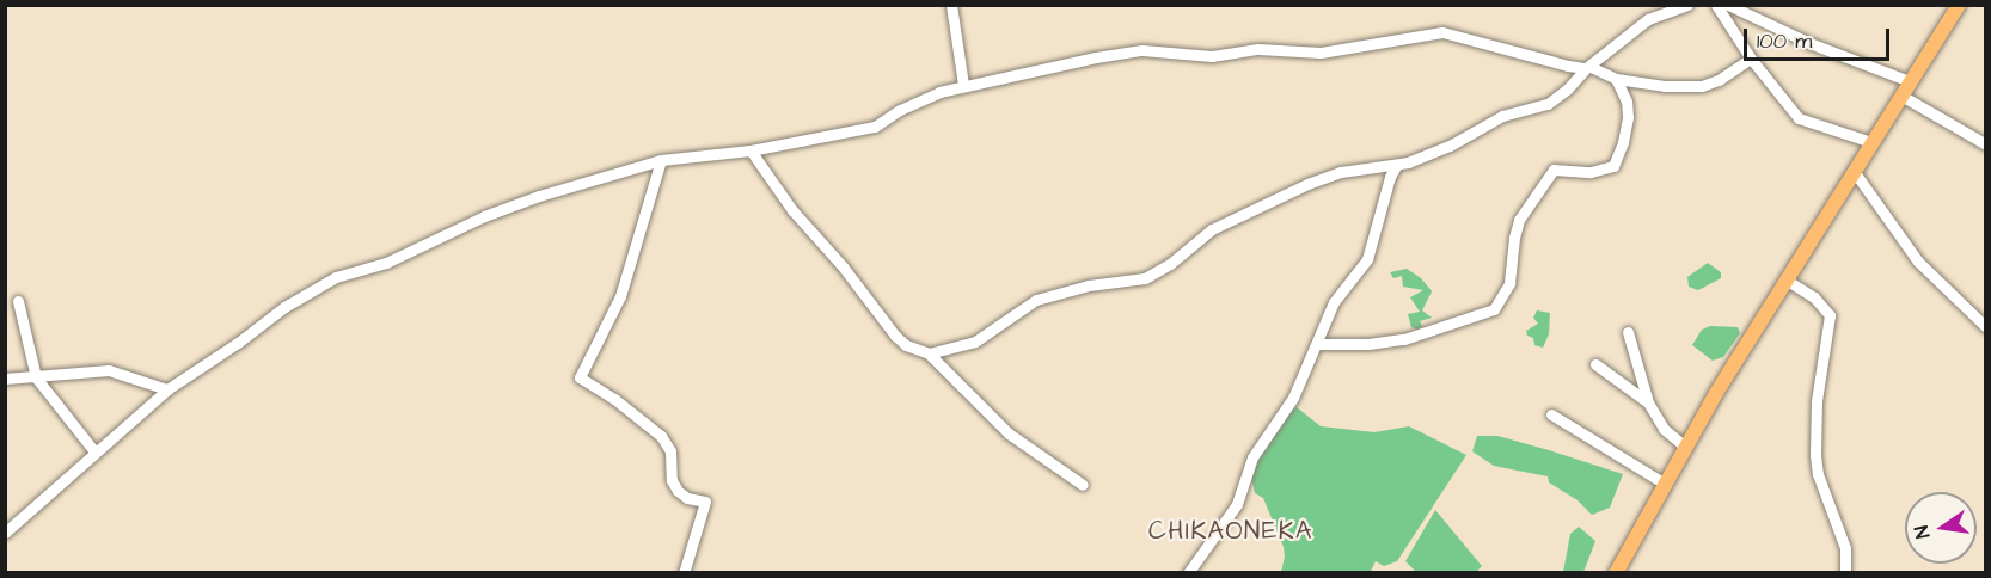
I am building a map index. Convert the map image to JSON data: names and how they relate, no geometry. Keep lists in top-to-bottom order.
{
  "districts": ["CHIKAONEKA"],
  "scale_bar": "100 m",
  "north": "left"
}
